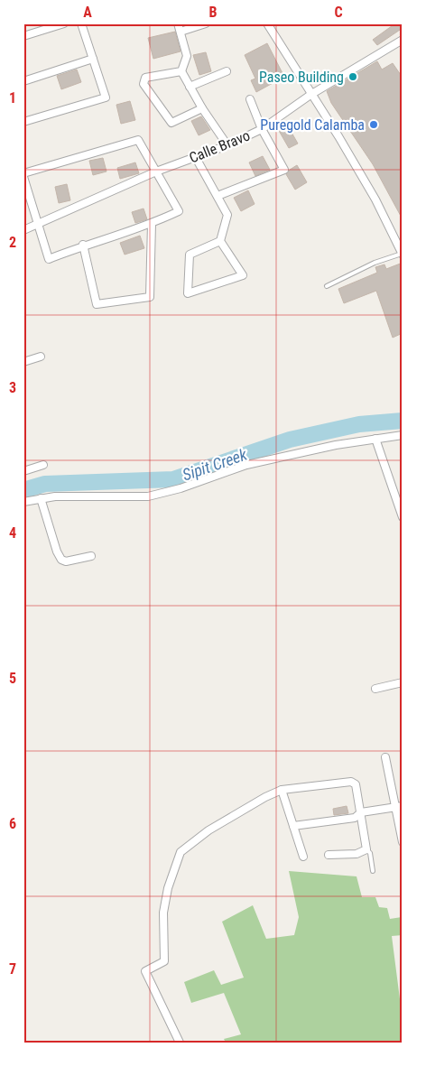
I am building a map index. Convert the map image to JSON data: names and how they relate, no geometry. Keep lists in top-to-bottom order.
{
  "streets": {
    "street": ["Calle Bravo"]
  },
  "water": ["Sipit Creek"],
  "places": ["Paseo Building", "Puregold Calamba"],
  "grid": {
    "columns": ["A", "B", "C"],
    "rows": [
      "1",
      "2",
      "3",
      "4",
      "5",
      "6",
      "7"
    ]
  }
}
